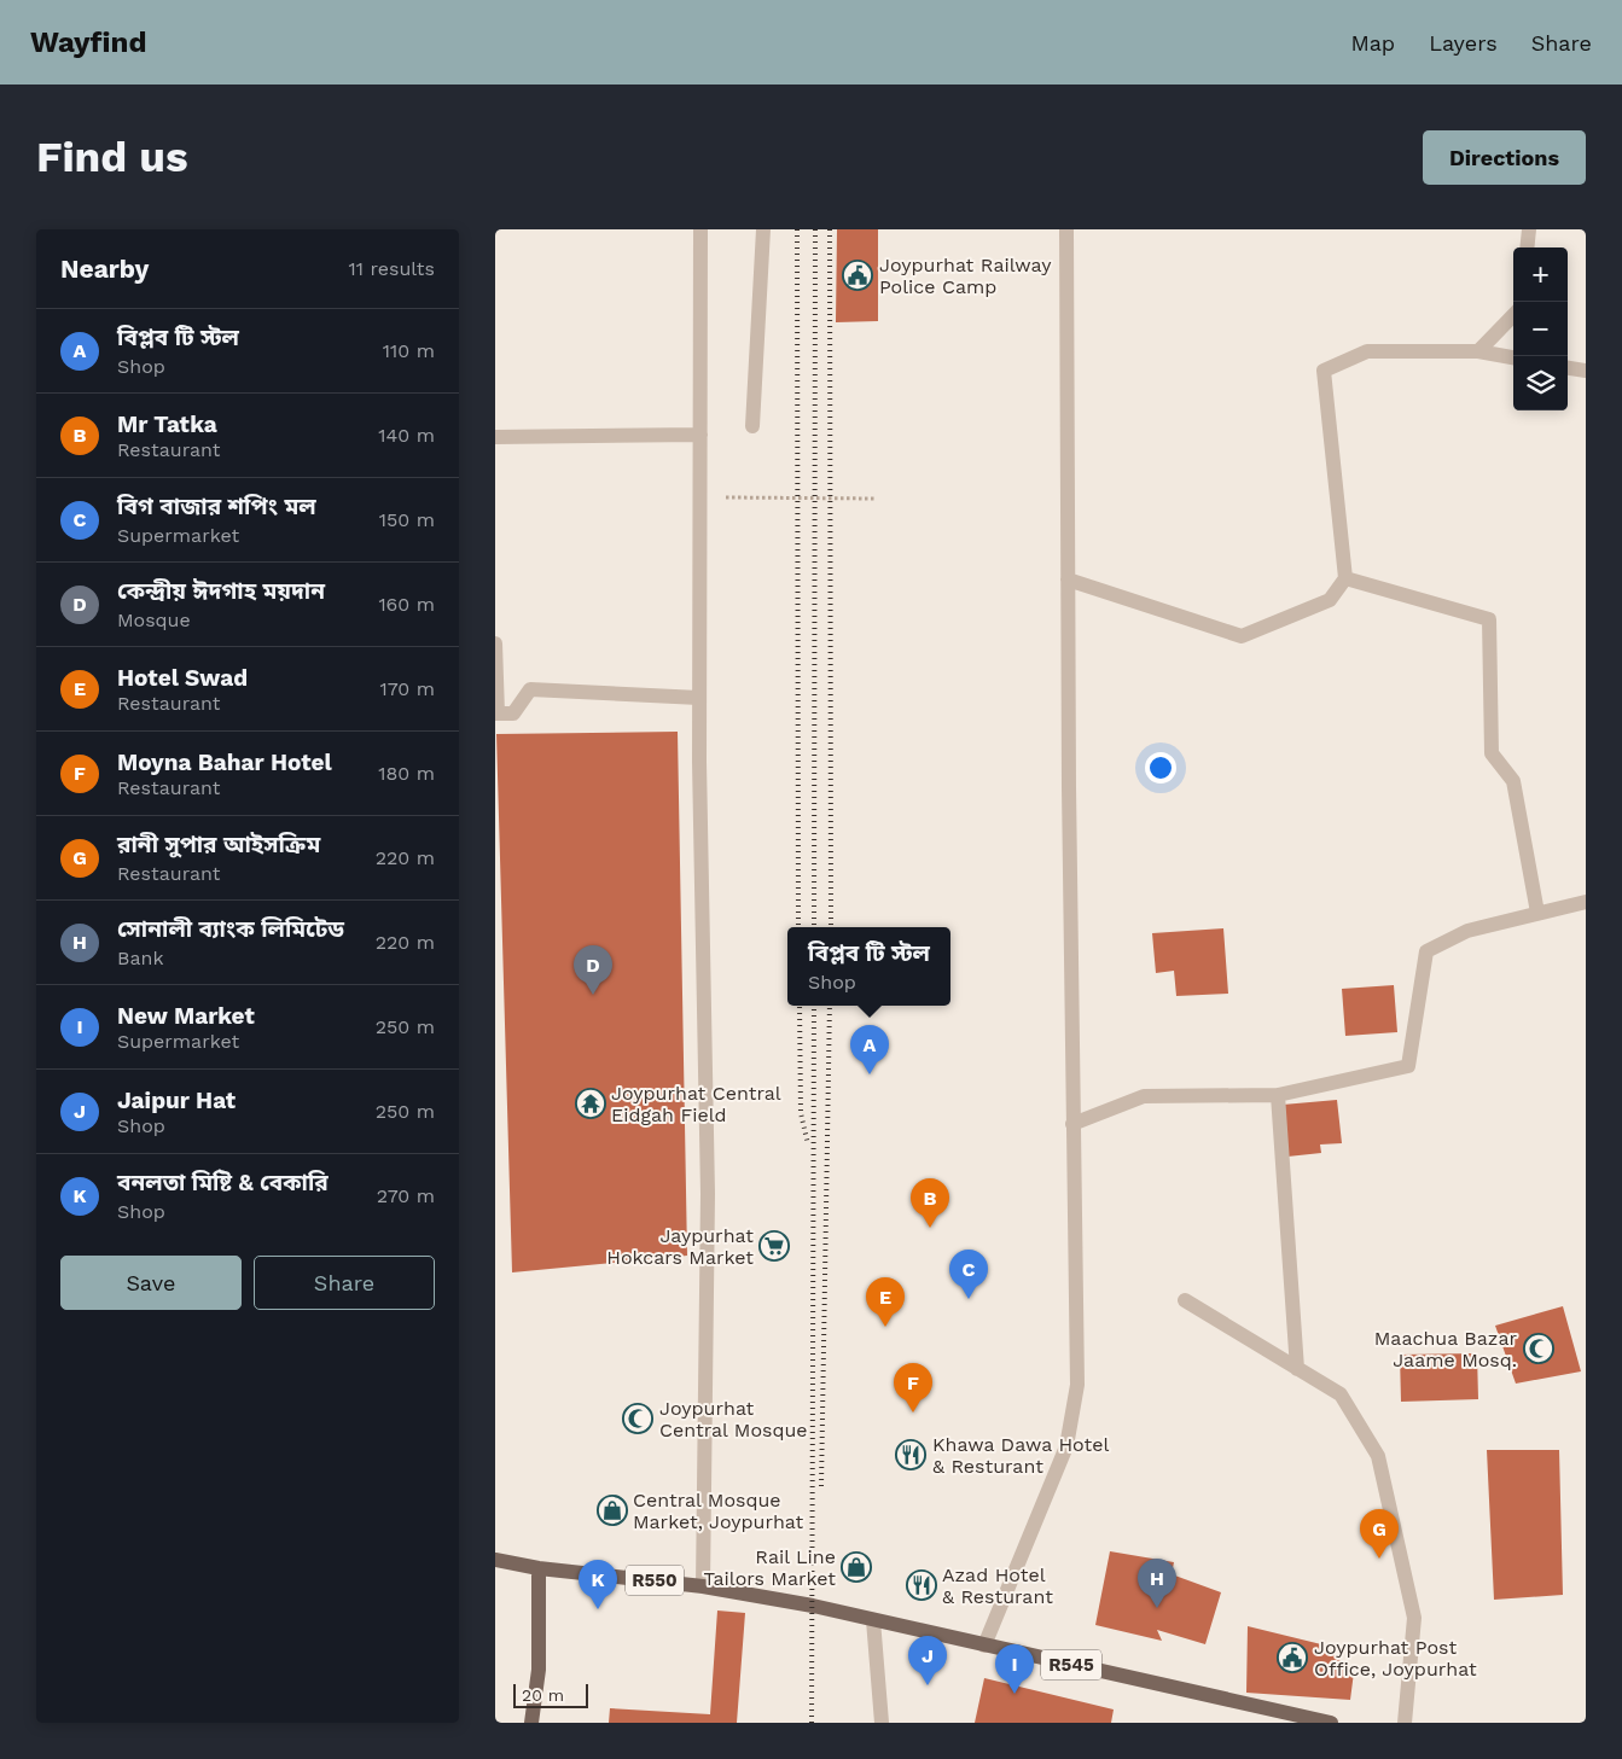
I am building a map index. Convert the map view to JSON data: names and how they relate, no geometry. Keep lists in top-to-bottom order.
{
  "streets": {
    "main road": ["R550", "R545"]
  },
  "crossings": [
    ["R550", "R545"]
  ],
  "places": {
    "public building": ["Joypurhat Railway Police Camp", "Joypurhat Post Office, Joypurhat"],
    "temple": ["Joypurhat Central Eidgah Field"],
    "supermarket": ["Jaypurhat Hokcars Market"],
    "mosque": ["Maachua Bazar Jaame Mosq.", "Joypurhat Central Mosque"],
    "restaurant": ["Khawa Dawa Hotel & Resturant", "Azad Hotel & Resturant"],
    "shop": ["Central Mosque Market, Joypurhat", "Rail Line Tailors Market"]
  },
  "scale_bar": "20 m",
  "page": {
    "header": "Wayfind",
    "nav": ["Map", "Layers", "Share"],
    "buttons": [
      "Directions",
      ["Save", "Share"]
    ],
    "title": "Find us",
    "heading": ["Nearby", "11 results"],
    "map_buttons": ["+", "−"],
    "list": [
      {
        "mark": "A",
        "name": "বিপ্লব টি স্টল",
        "note": "Shop",
        "value": "110 m"
      },
      {
        "mark": "B",
        "name": "Mr Tatka",
        "note": "Restaurant",
        "value": "140 m"
      },
      {
        "mark": "C",
        "name": "বিগ বাজার শপিং মল",
        "note": "Supermarket",
        "value": "150 m"
      },
      {
        "mark": "D",
        "name": "কেন্দ্রীয় ঈদগাহ ময়দান",
        "note": "Mosque",
        "value": "160 m"
      },
      {
        "mark": "E",
        "name": "Hotel Swad",
        "note": "Restaurant",
        "value": "170 m"
      },
      {
        "mark": "F",
        "name": "Moyna Bahar Hotel",
        "note": "Restaurant",
        "value": "180 m"
      },
      {
        "mark": "G",
        "name": "রানী সুপার আইসক্রিম",
        "note": "Restaurant",
        "value": "220 m"
      },
      {
        "mark": "H",
        "name": "সোনালী ব্যাংক লিমিটেড",
        "note": "Bank",
        "value": "220 m"
      },
      {
        "mark": "I",
        "name": "New Market",
        "note": "Supermarket",
        "value": "250 m"
      },
      {
        "mark": "J",
        "name": "Jaipur Hat",
        "note": "Shop",
        "value": "250 m"
      },
      {
        "mark": "K",
        "name": "বনলতা মিষ্টি & বেকারি",
        "note": "Shop",
        "value": "270 m"
      }
    ],
    "popup": ["বিপ্লব টি স্টল", "Shop"],
    "pins": [
      "D",
      "A",
      "B",
      "C",
      "E",
      "F",
      "G",
      "H",
      "K",
      "J",
      "I"
    ],
    "scale": "20 m"
  }
}
